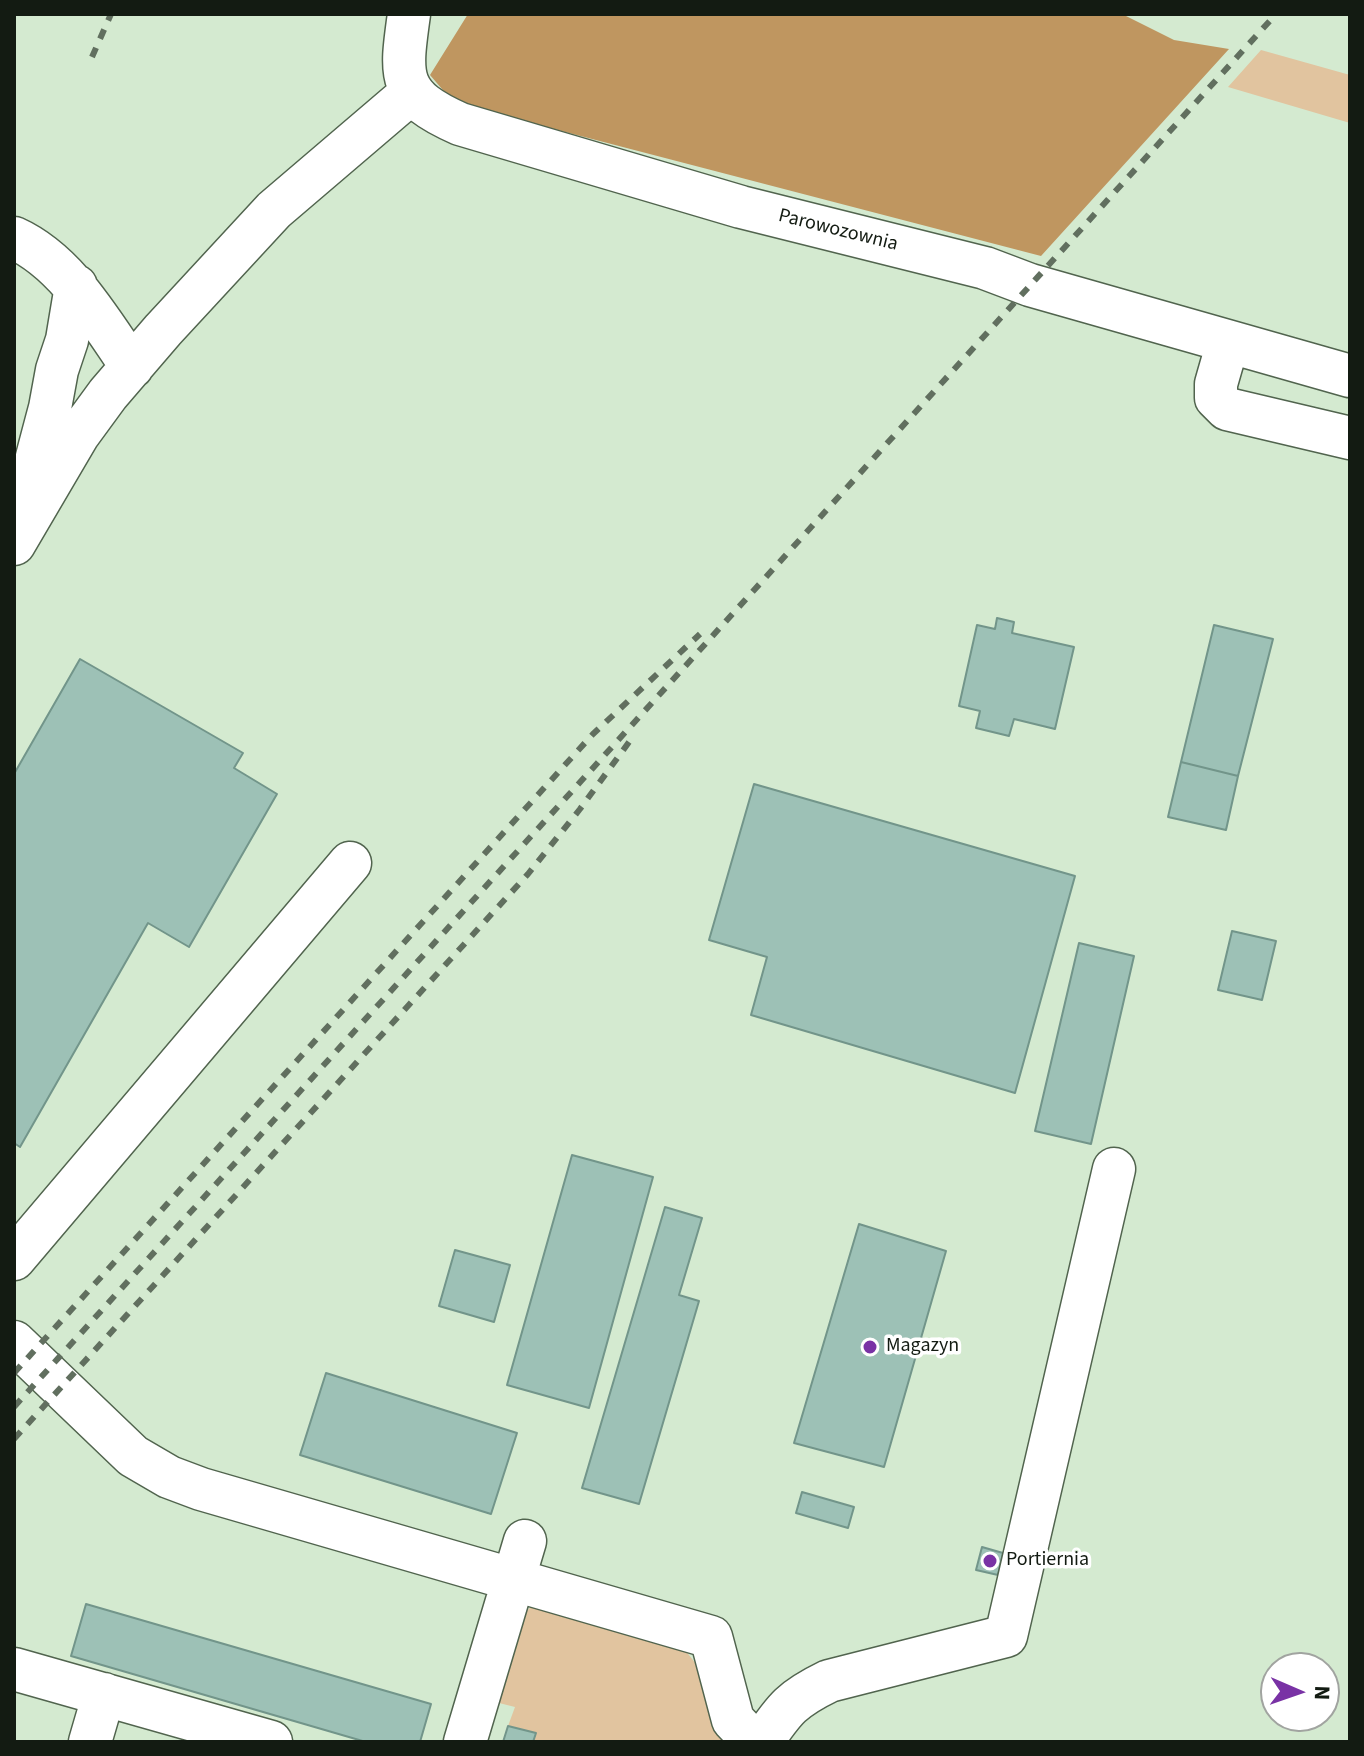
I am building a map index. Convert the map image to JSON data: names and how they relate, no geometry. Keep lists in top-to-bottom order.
{
  "streets": {
    "street": ["Parowozownia"]
  },
  "places": ["Magazyn", "Portiernia"],
  "north": "right"
}
